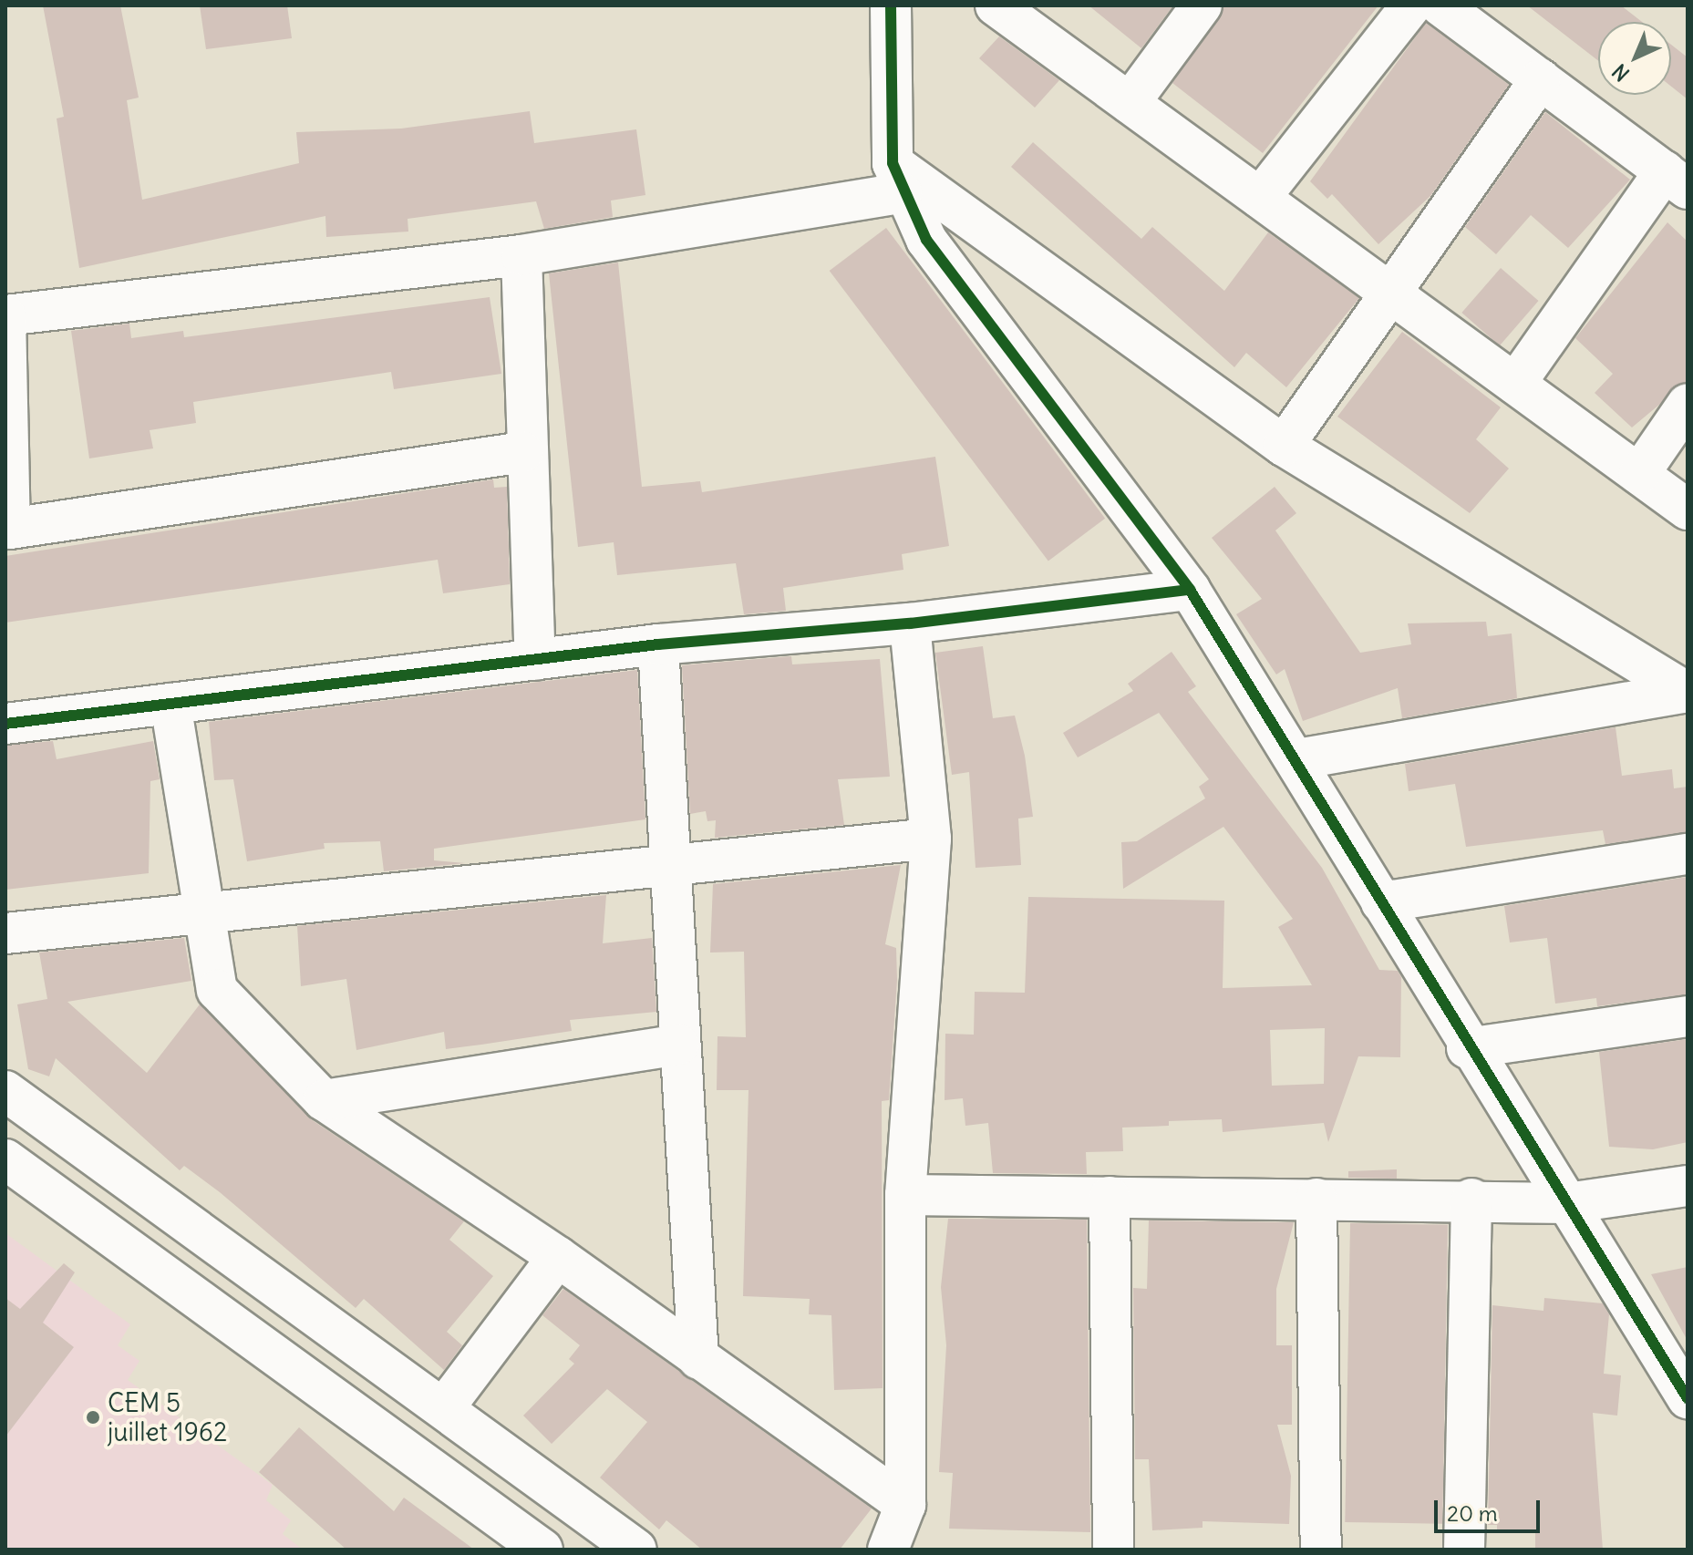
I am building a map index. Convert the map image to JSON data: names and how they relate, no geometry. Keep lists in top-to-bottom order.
{
  "places": ["CEM 5 juillet 1962"],
  "scale_bar": "20 m",
  "north": "bottom left"
}
